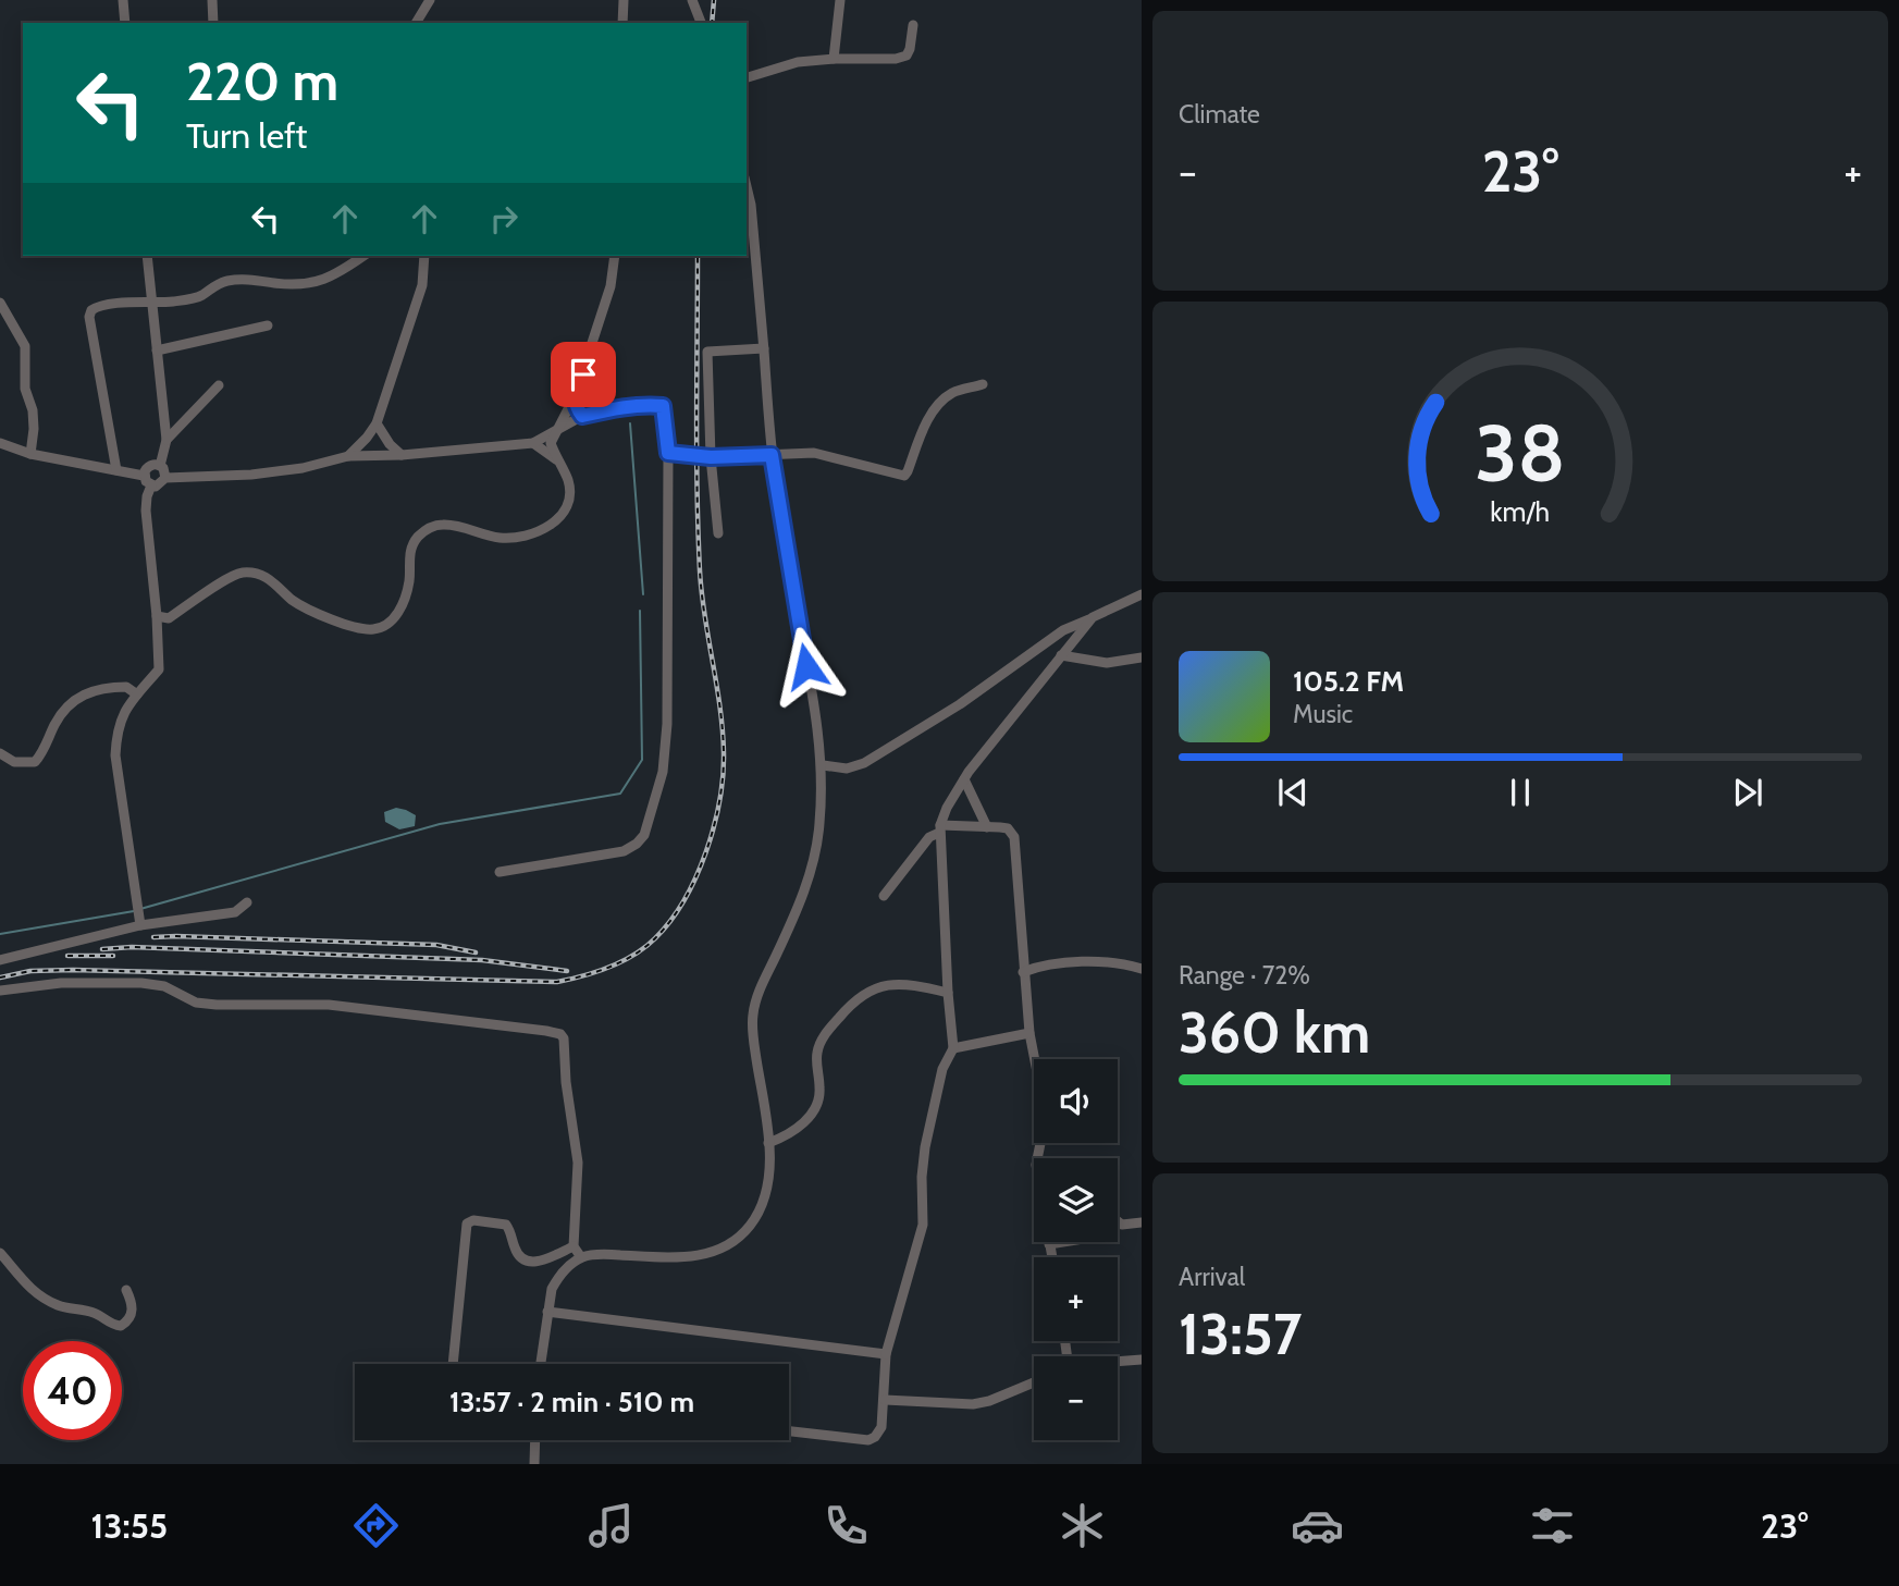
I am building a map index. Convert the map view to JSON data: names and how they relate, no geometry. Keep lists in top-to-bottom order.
{
  "page": {
    "tile": [
      "Climate",
      ["Range · 72%", "360 km"],
      ["Arrival", "13:57"]
    ],
    "turn": ["220 m", "Turn left"],
    "heat": ["−", "23°", "+"],
    "song": ["105.2 FM", "Music"],
    "map_buttons": ["+", "−"],
    "limit": "40",
    "trip": "13:57 · 2 min · 510 m",
    "tabs": ["13:55", "23°"],
    "gauge": ["38", "km/h"]
  }
}
